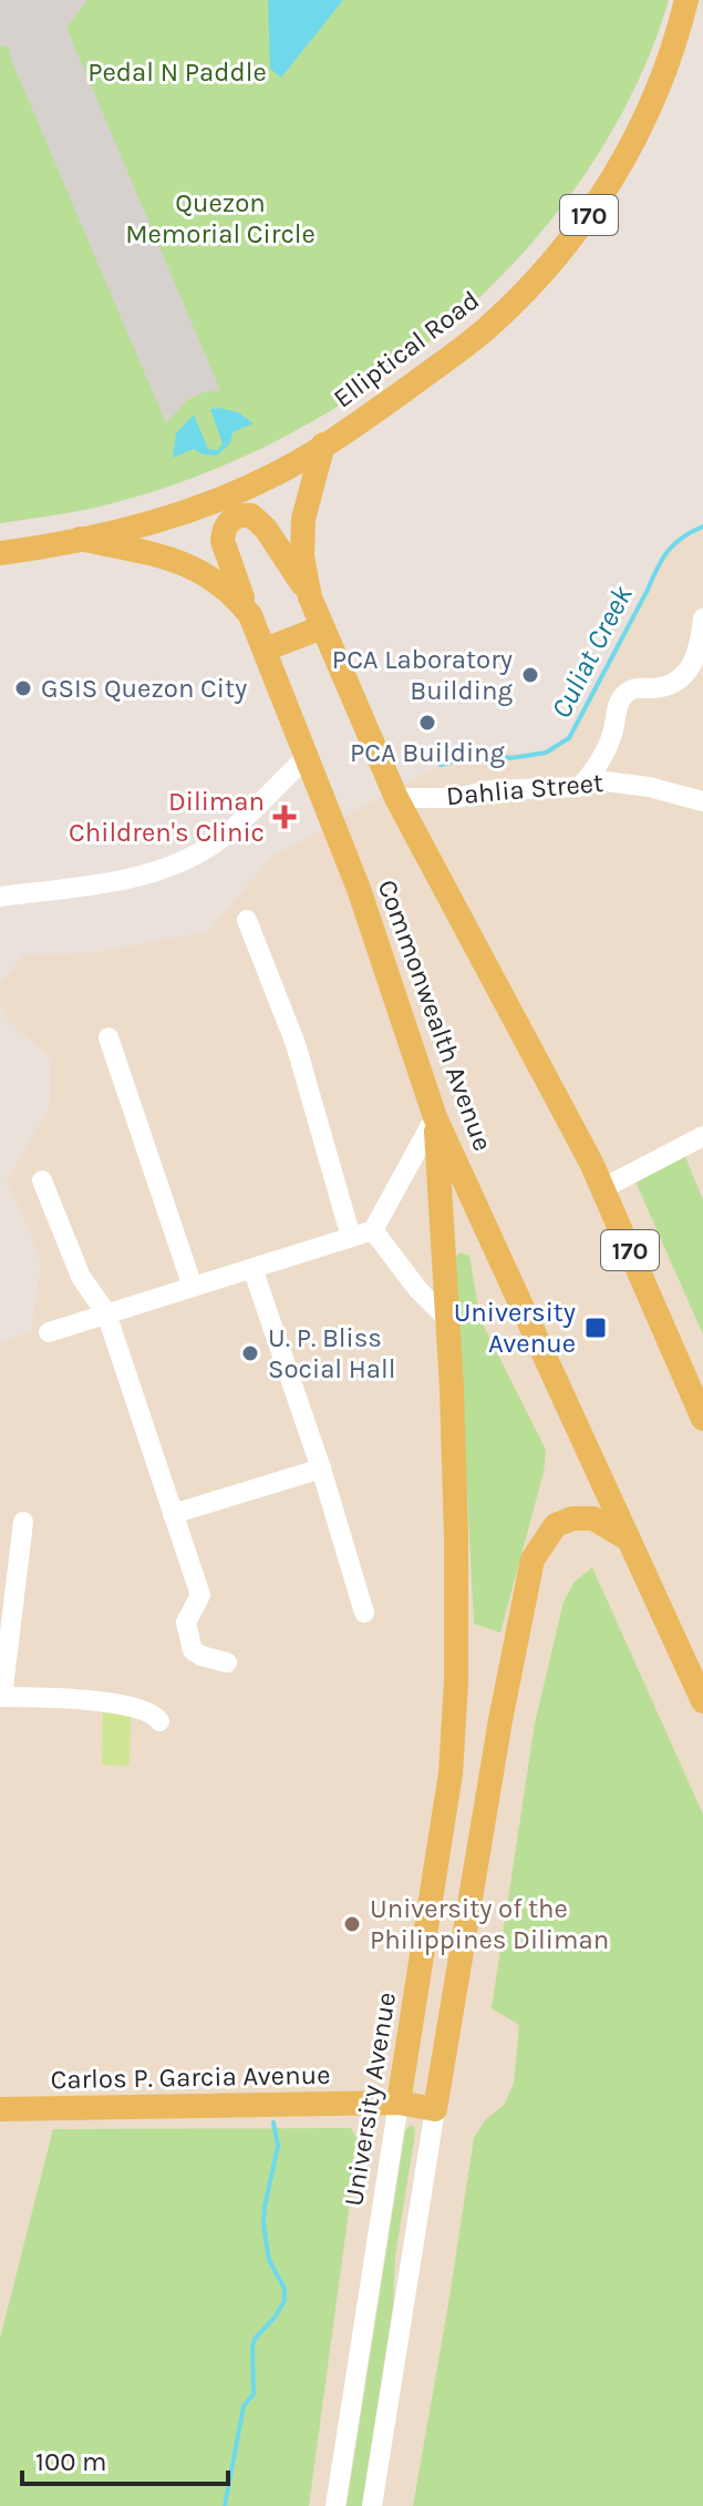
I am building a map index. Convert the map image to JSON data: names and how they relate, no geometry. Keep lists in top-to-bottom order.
{
  "streets": {
    "main road": [
      "170",
      "Elliptical Road",
      "Commonwealth Avenue",
      "Carlos P. Garcia Avenue",
      "University Avenue"
    ],
    "street": ["Dahlia Street"]
  },
  "crossings": [
    ["Elliptical Road", "Commonwealth Avenue"],
    ["Dahlia Street", "Commonwealth Avenue"],
    ["Commonwealth Avenue", "University Avenue"],
    ["Carlos P. Garcia Avenue", "University Avenue"]
  ],
  "water": ["Culiat Creek"],
  "parks": ["Pedal N Paddle", "Quezon Memorial Circle"],
  "places": {
    "other": [
      "PCA Laboratory Building",
      "GSIS Quezon City",
      "PCA Building",
      "U. P. Bliss Social Hall",
      "University of the Philippines Diliman"
    ],
    "health": ["Diliman Children's Clinic"],
    "transit": ["University Avenue"]
  },
  "scale_bar": "100 m"
}
